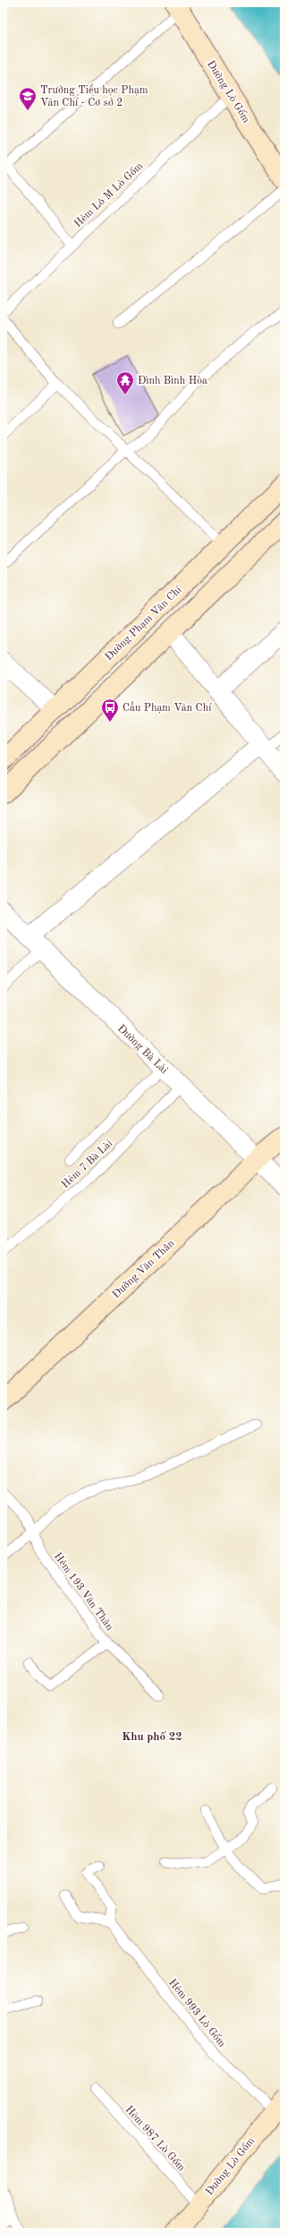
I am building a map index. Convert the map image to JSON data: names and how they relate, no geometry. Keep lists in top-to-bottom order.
{
  "streets": {
    "main road": ["Đường Lò Gốm", "Đường Phạm Văn Chí", "Đường Văn Thân"],
    "street": ["Đường Bà Lài"],
    "lane": [
      "Hẻm Lô M Lò Gốm",
      "Hẻm 7 Bà Lài",
      "Hẻm 193 Văn Thân",
      "Hẻm 993 Lò Gốm",
      "Hẻm 987 Lò Gốm"
    ]
  },
  "crossings": [
    ["Đường Lò Gốm", "Hẻm Lô M Lò Gốm"],
    ["Đường Lò Gốm", "Hẻm 993 Lò Gốm"],
    ["Đường Lò Gốm", "Hẻm 987 Lò Gốm"],
    ["Đường Bà Lài", "Hẻm 7 Bà Lài"],
    ["Đường Bà Lài", "Đường Văn Thân"]
  ],
  "districts": ["Khu phố 22"],
  "places": {
    "school or university": ["Trường Tiểu học Phạm Văn Chí - Cơ sở 2"],
    "temple": ["Đình Bình Hòa"],
    "bus stop": ["Cầu Phạm Văn Chí"]
  }
}
